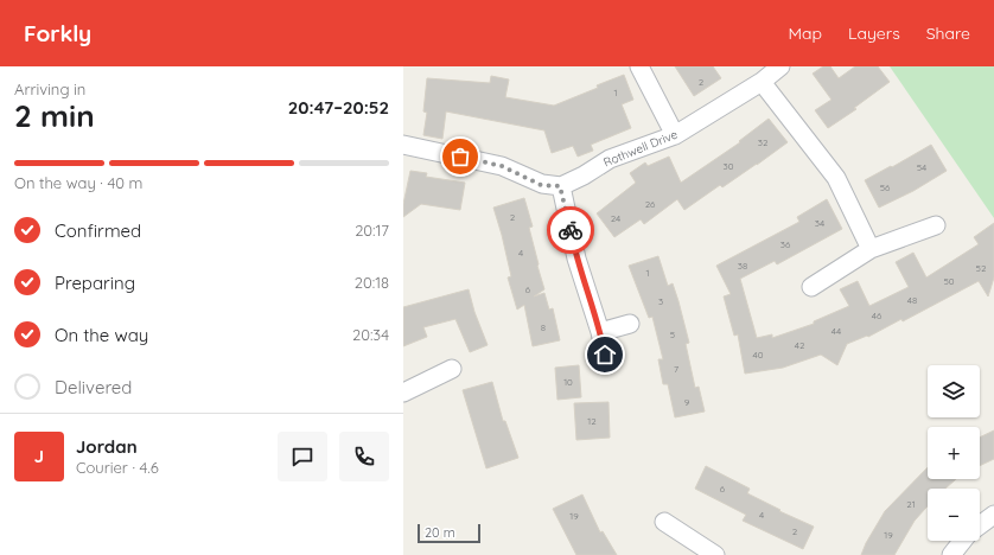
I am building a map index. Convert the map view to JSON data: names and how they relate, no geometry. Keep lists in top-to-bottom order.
{
  "streets": {
    "street": ["Rothwell Drive"]
  },
  "house_numbers": [
    "2",
    "1",
    "32",
    "30",
    "54",
    "56",
    "26",
    "2",
    "24",
    "34",
    "36",
    "4",
    "38",
    "52",
    "1",
    "50",
    "6",
    "48",
    "3",
    "46",
    "8",
    "44",
    "5",
    "42",
    "40",
    "7",
    "10",
    "9",
    "12",
    "6",
    "21",
    "4",
    "19",
    "2",
    "19"
  ],
  "scale_bar": "20 m",
  "page": {
    "header": "Forkly",
    "nav": ["Map", "Layers", "Share"],
    "heading": ["2 min", "Arriving in", "20:47–20:52"],
    "panel": ["Jordan", "Courier · 4.6"],
    "bar": "On the way · 40 m",
    "list": [
      ["Confirmed", "20:17"],
      ["Preparing", "20:18"],
      ["On the way", "20:34"],
      "Delivered"
    ],
    "map_buttons": ["+", "−"],
    "round": "J",
    "scale": "20 m"
  }
}
